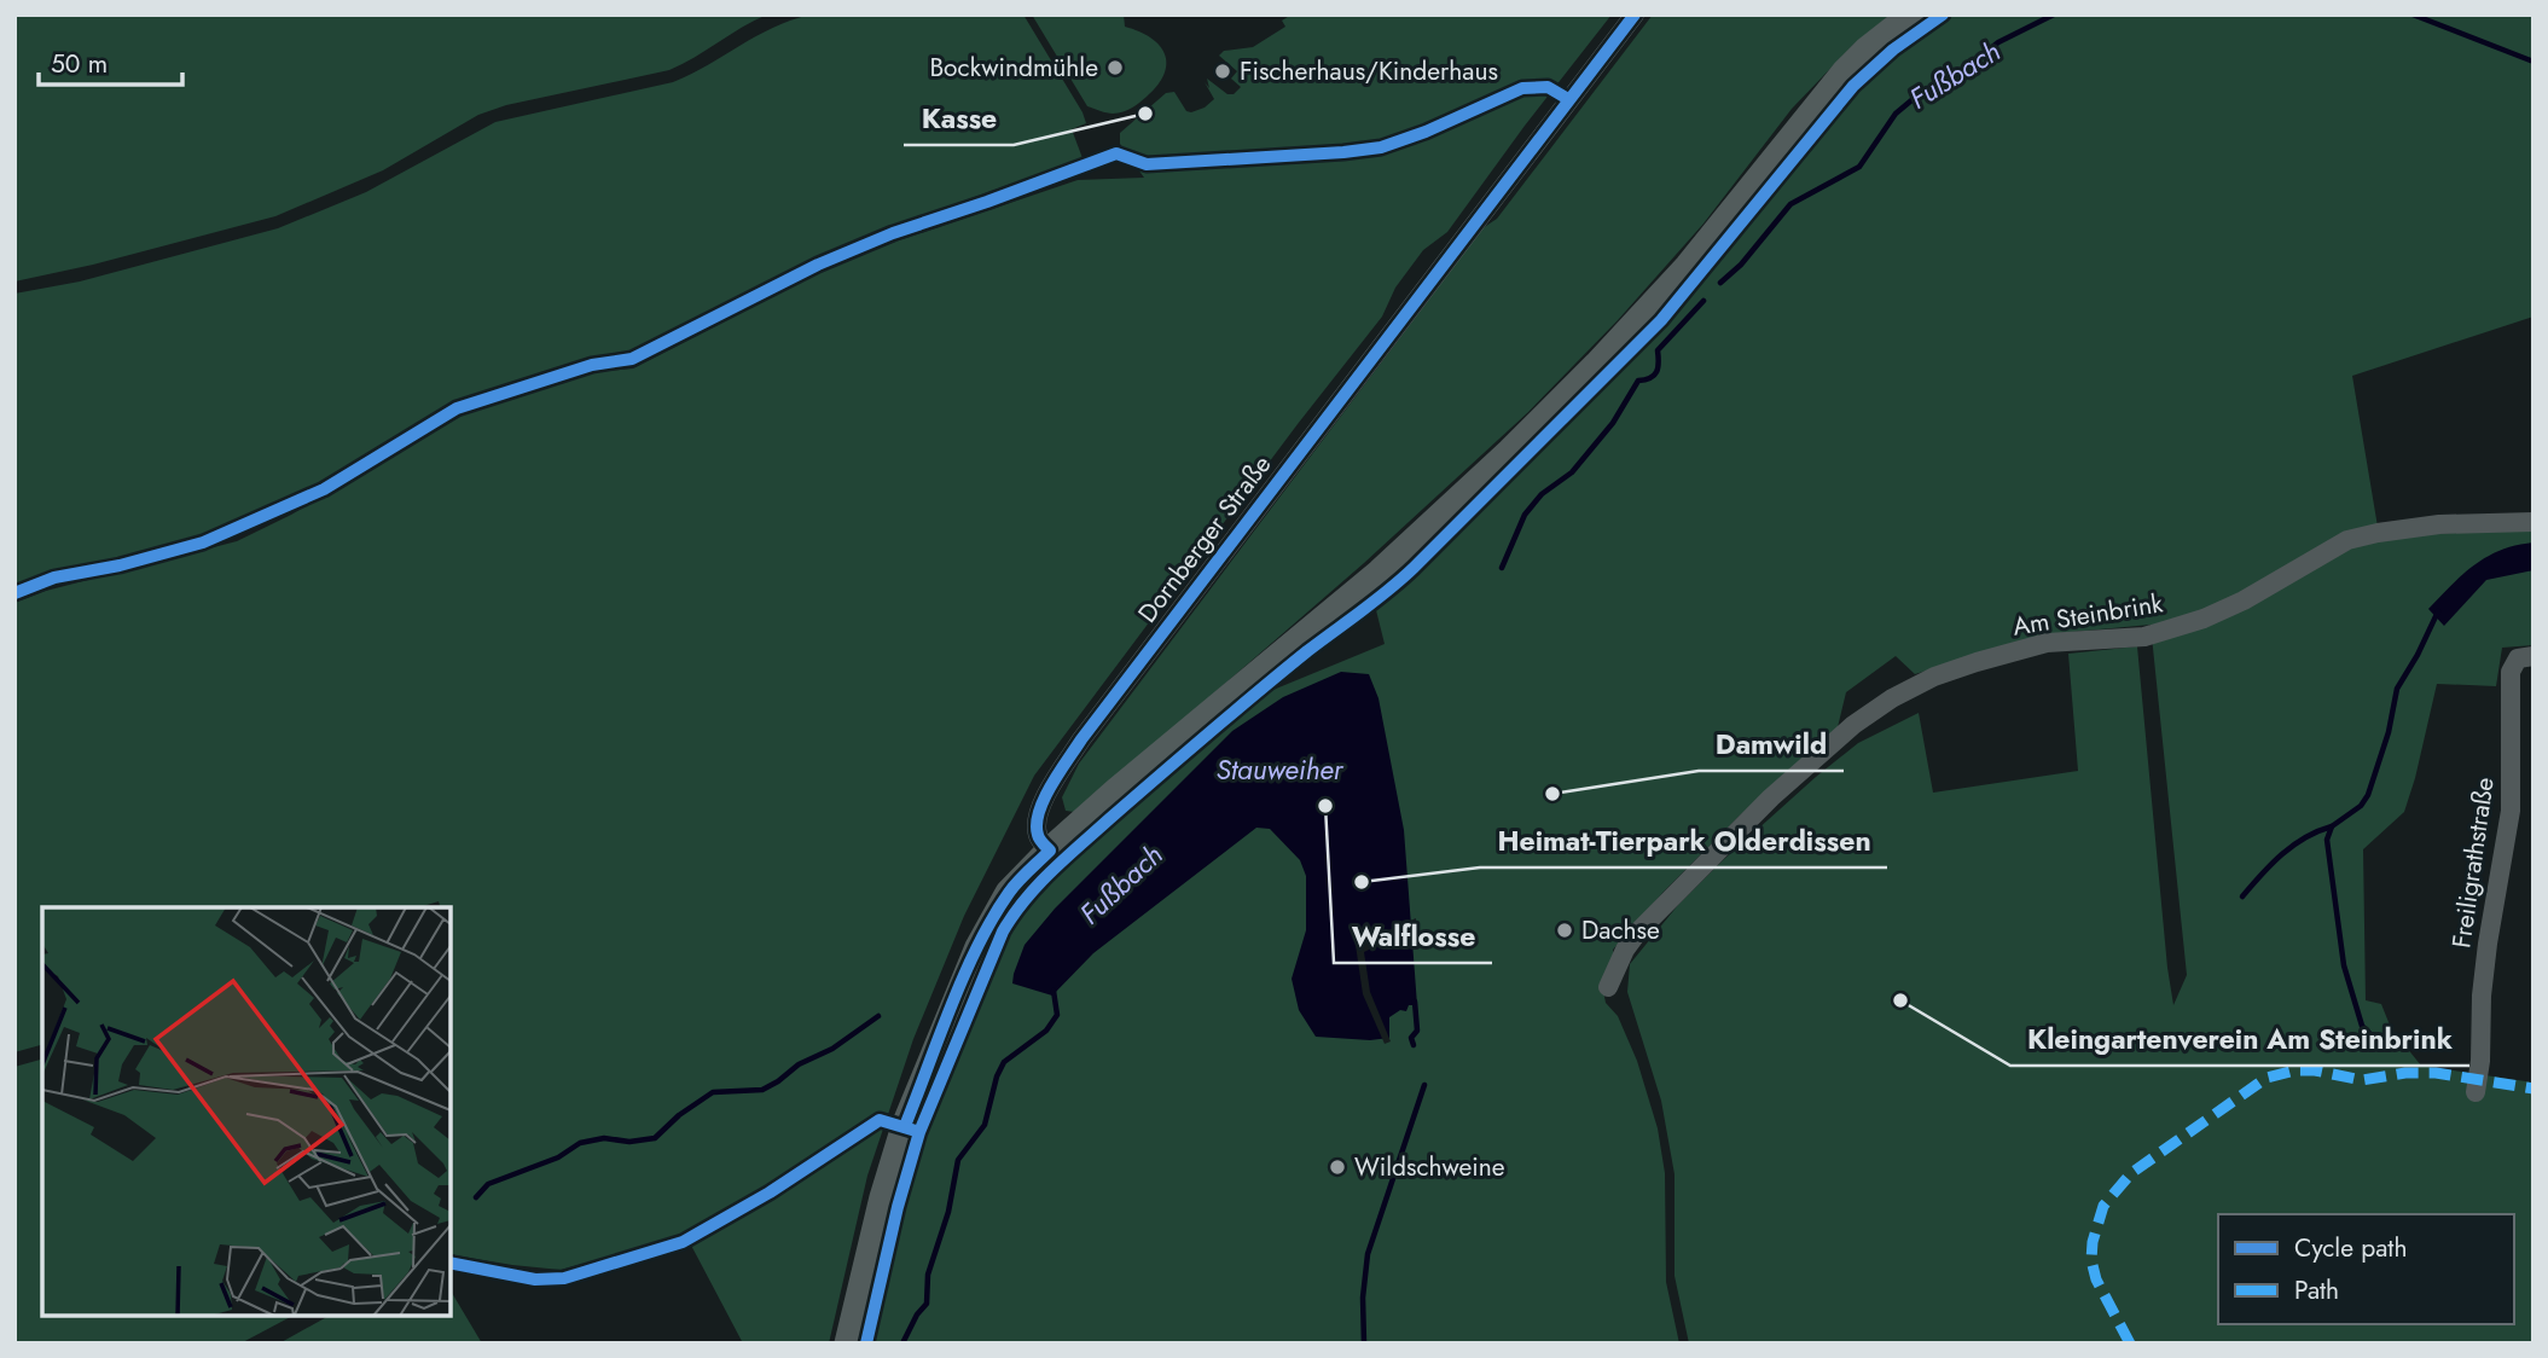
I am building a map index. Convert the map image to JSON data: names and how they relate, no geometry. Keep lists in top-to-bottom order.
{
  "streets": {
    "street": ["Dornberger Straße", "Am Steinbrink", "Freiligrathstraße"]
  },
  "water": ["Fußbach", "Stauweiher"],
  "places": [
    "Bockwindmühle",
    "Fischerhaus/Kinderhaus",
    "Kasse",
    "Damwild",
    "Walflosse",
    "Heimat-Tierpark Olderdissen",
    "Dachse",
    "Kleingartenverein Am Steinbrink",
    "Wildschweine"
  ],
  "legend": ["Cycle path", "Path"],
  "scale_bar": "50 m"
}
